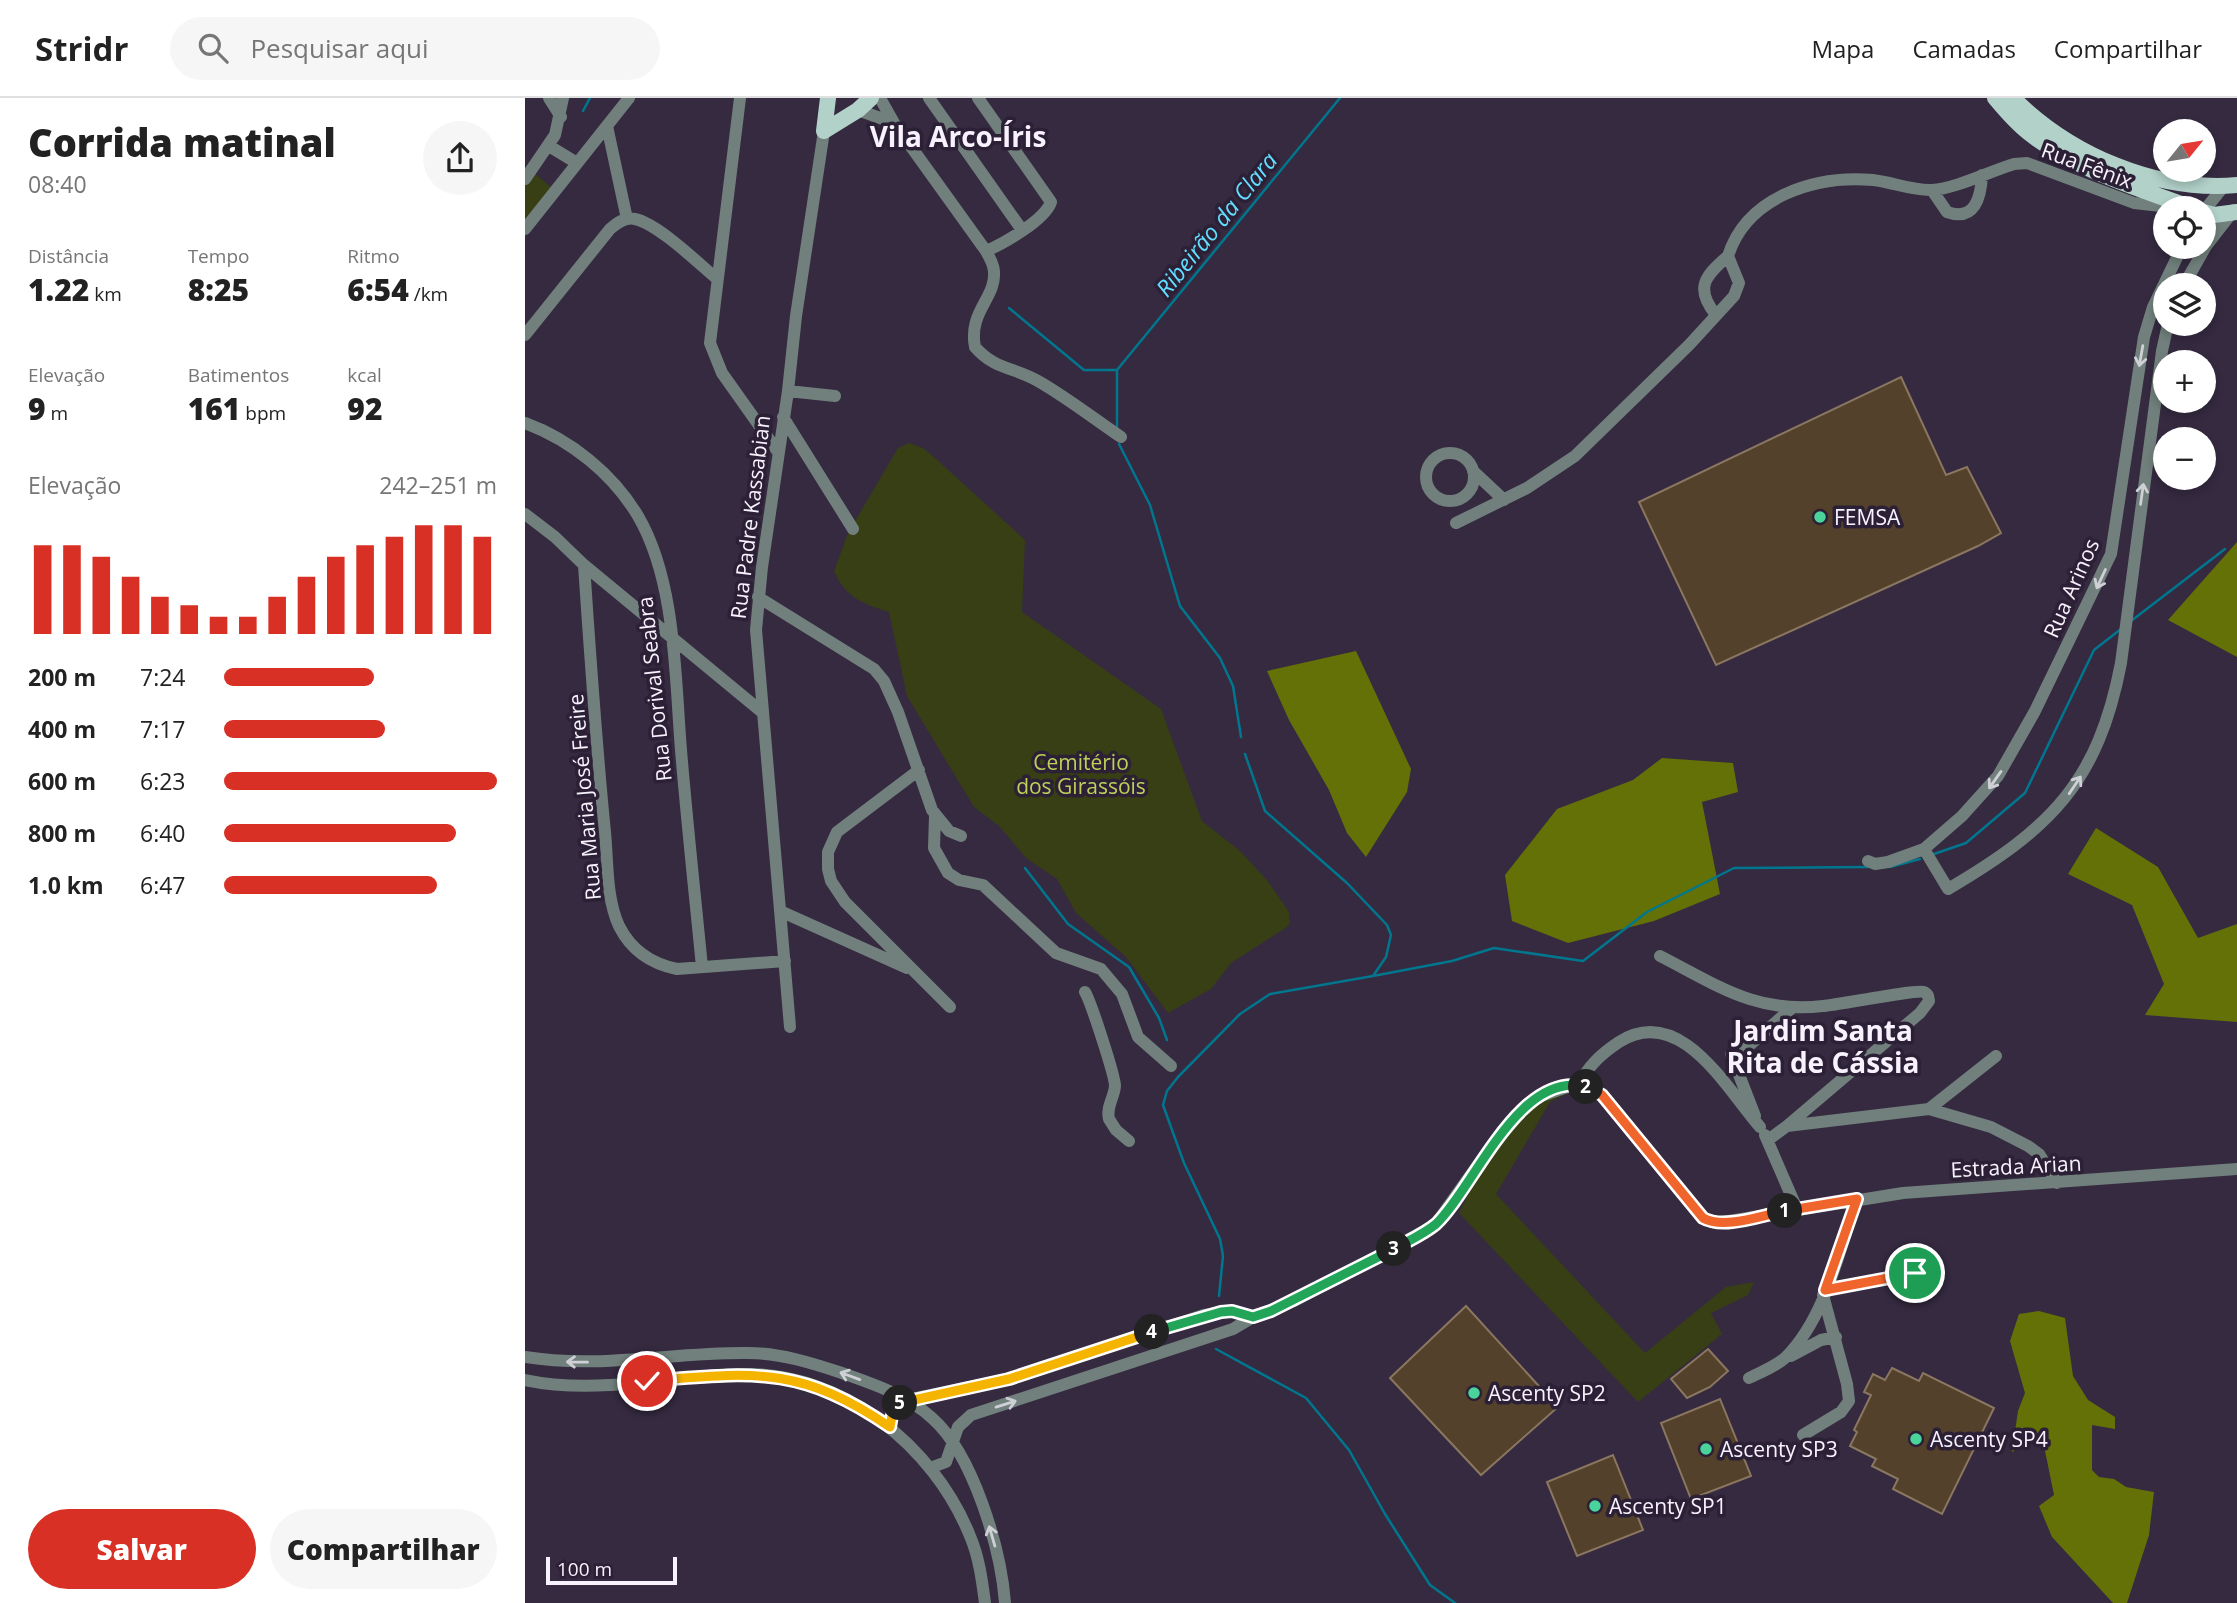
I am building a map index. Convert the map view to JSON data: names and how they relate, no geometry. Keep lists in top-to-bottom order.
{
  "streets": {
    "main road": ["Rua Padre Kassabian"],
    "street": [
      "Rua Fênix",
      "Rua Arinos",
      "Rua Dorival Seabra",
      "Rua Maria José Freire",
      "Estrada Arian"
    ]
  },
  "crossings": [
    ["Rua Padre Kassabian", "Rua Maria José Freire"],
    ["Rua Dorival Seabra", "Rua Maria José Freire"]
  ],
  "one_way": ["Rua Arinos"],
  "districts": ["Vila Arco-Íris", "Jardim Santa Rita de Cássia"],
  "water": ["Ribeirão da Clara"],
  "parks": ["Cemitério dos Girassóis"],
  "places": [
    "FEMSA",
    "Ascenty SP2",
    "Ascenty SP4",
    "Ascenty SP3",
    "Ascenty SP1"
  ],
  "scale_bar": "100 m",
  "north": "top right",
  "page": {
    "header": "Stridr",
    "search": "Pesquisar aqui",
    "nav": ["Mapa", "Camadas", "Compartilhar"],
    "heading": ["Corrida matinal", "08:40"],
    "map_buttons": ["+", "−"],
    "stats": [
      ["Distância", "1.22 km"],
      ["Tempo", "8:25"],
      ["Ritmo", "6:54 /km"],
      ["Elevação", "9 m"],
      ["Batimentos", "161 bpm"],
      ["kcal", "92"]
    ],
    "chart": ["Elevação", "242–251 m"],
    "list": [
      {
        "name": "200 m",
        "note": "7:24"
      },
      {
        "name": "400 m",
        "note": "7:17"
      },
      {
        "name": "600 m",
        "note": "6:23"
      },
      {
        "name": "800 m",
        "note": "6:40"
      },
      {
        "name": "1.0 km",
        "note": "6:47"
      }
    ],
    "pins": [
      "2",
      "1",
      "3",
      "4",
      "5"
    ],
    "buttons": ["Salvar", "Compartilhar"],
    "scale": "100 m"
  }
}
